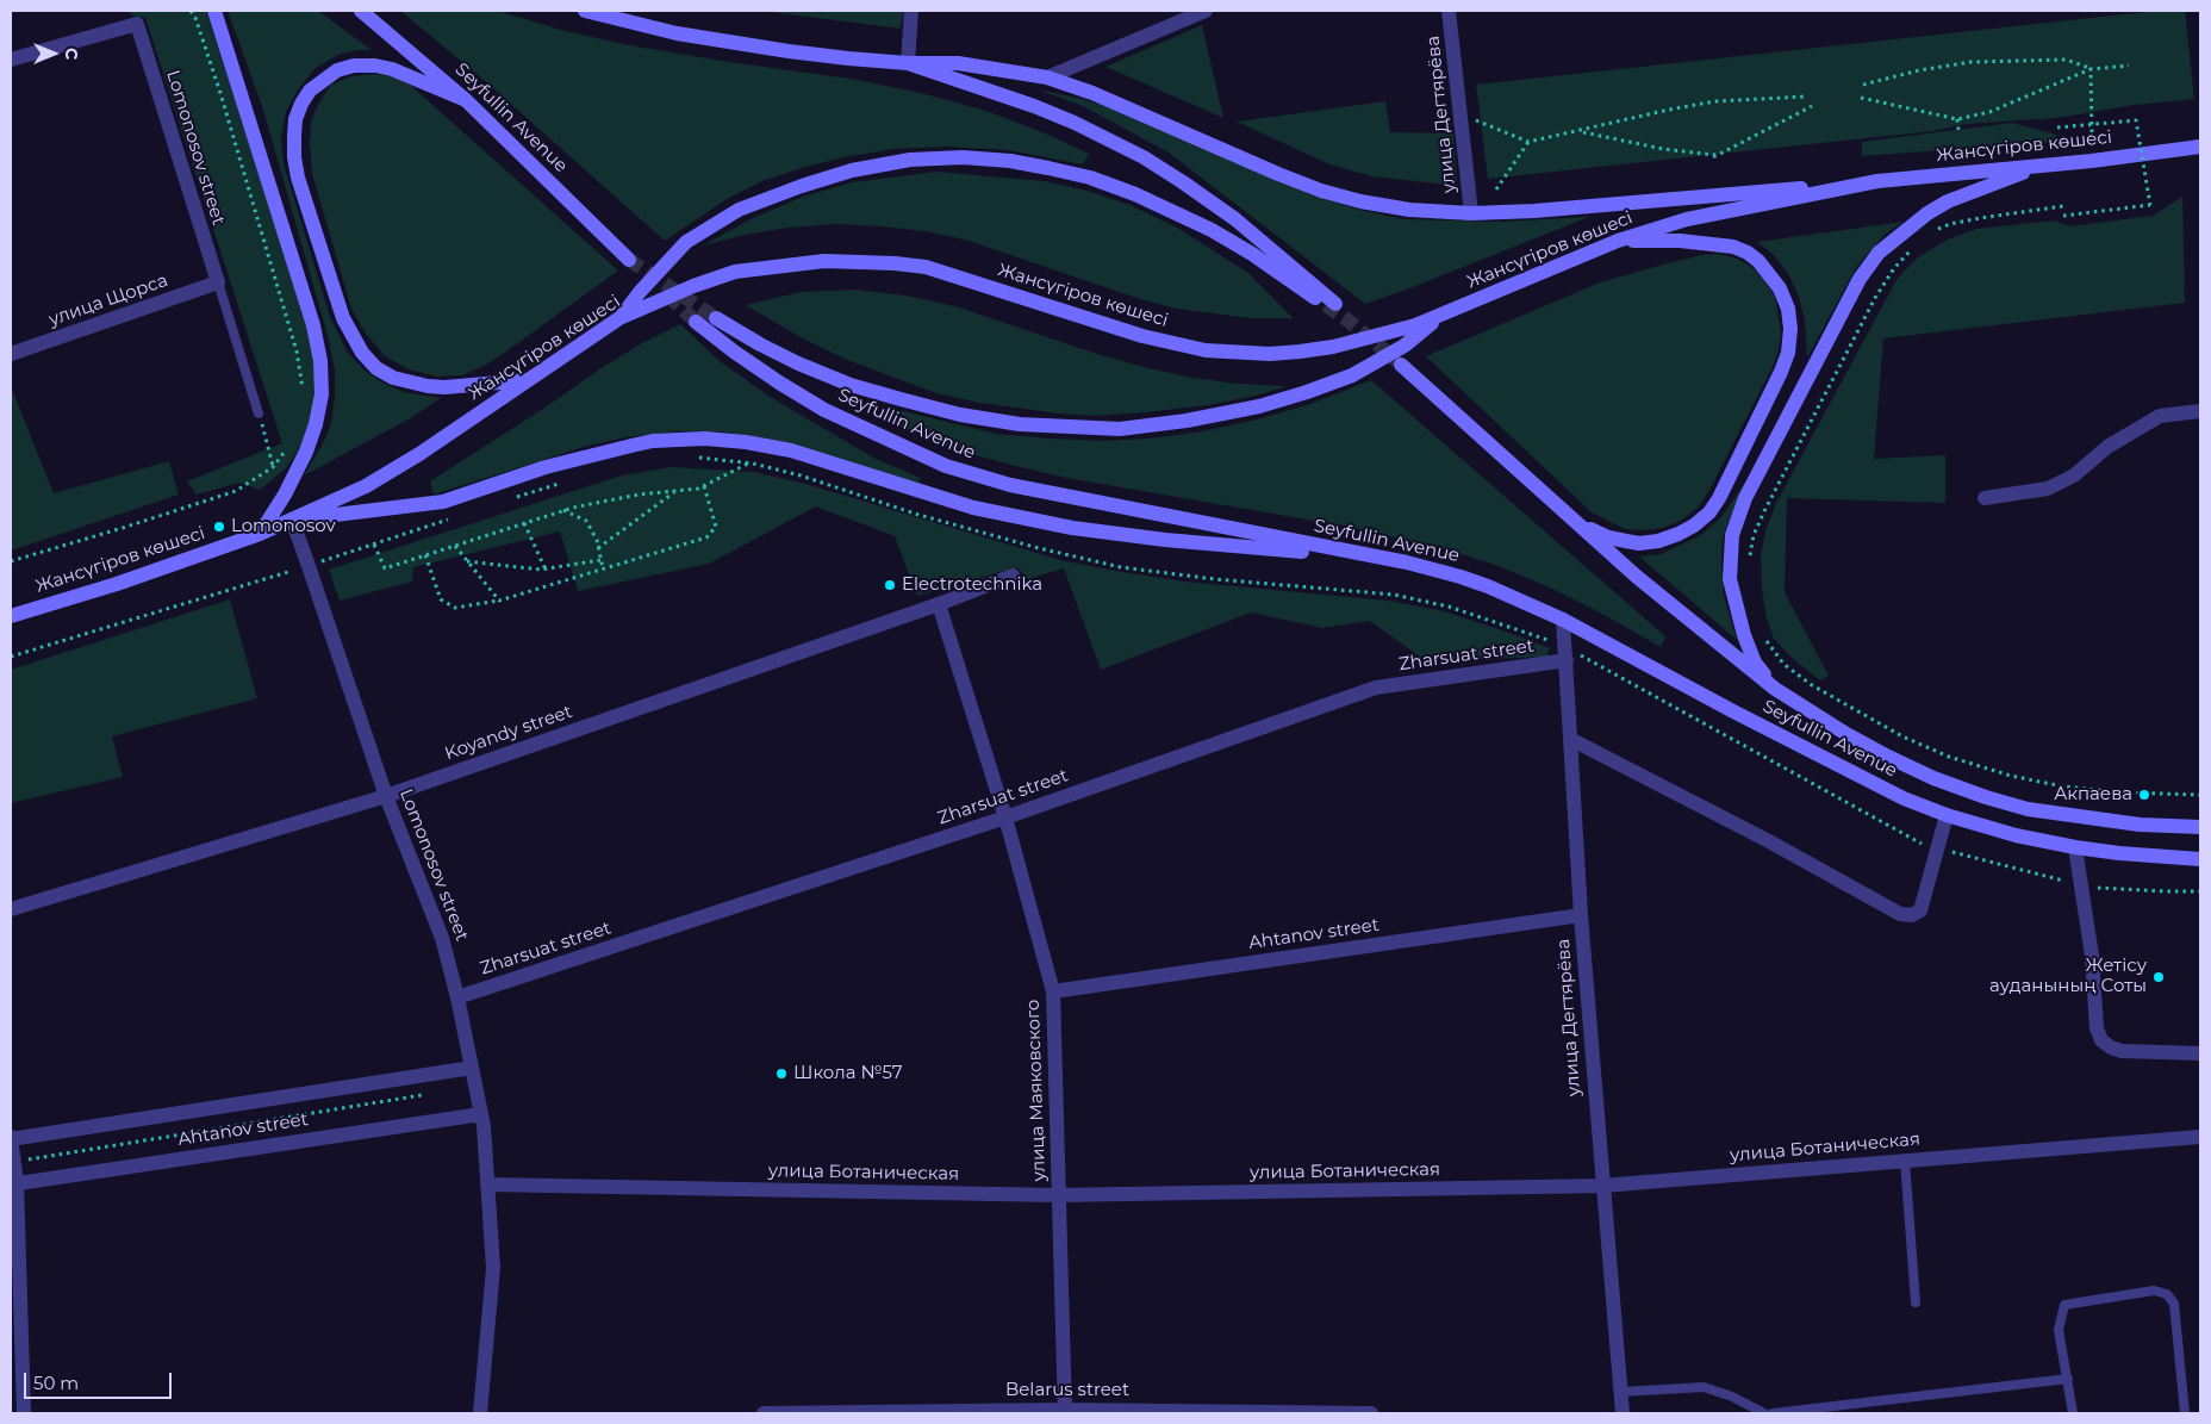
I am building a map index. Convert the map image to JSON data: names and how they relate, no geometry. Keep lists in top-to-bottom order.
{
  "streets": {
    "main road": ["Seyfullin Avenue", "Жансүгіров көшесі"],
    "street": [
      "улица Дегтярёва",
      "Lomonosov street",
      "улица Щорса",
      "Zharsuat street",
      "Koyandy street",
      "Ahtanov street",
      "улица Маяковского",
      "улица Ботаническая",
      "Belarus street"
    ]
  },
  "crossings": [
    ["улица Дегтярёва", "Seyfullin Avenue"],
    ["улица Дегтярёва", "Zharsuat street"],
    ["улица Дегтярёва", "Ahtanov street"],
    ["улица Дегтярёва", "улица Ботаническая"],
    ["Жансүгіров көшесі", "Lomonosov street"],
    ["Lomonosov street", "улица Щорса"],
    ["Lomonosov street", "Zharsuat street"],
    ["Lomonosov street", "Koyandy street"],
    ["Lomonosov street", "Ahtanov street"],
    ["Lomonosov street", "улица Ботаническая"],
    ["Zharsuat street", "улица Маяковского"],
    ["Koyandy street", "улица Маяковского"],
    ["Ahtanov street", "улица Маяковского"],
    ["улица Маяковского", "улица Ботаническая"],
    ["улица Маяковского", "Belarus street"]
  ],
  "places": [
    "Lomonosov",
    "Electrotechnika",
    "Акпаева",
    "Жетісу ауданының Соты",
    "Школа №57"
  ],
  "scale_bar": "50 m",
  "north": "right"
}
